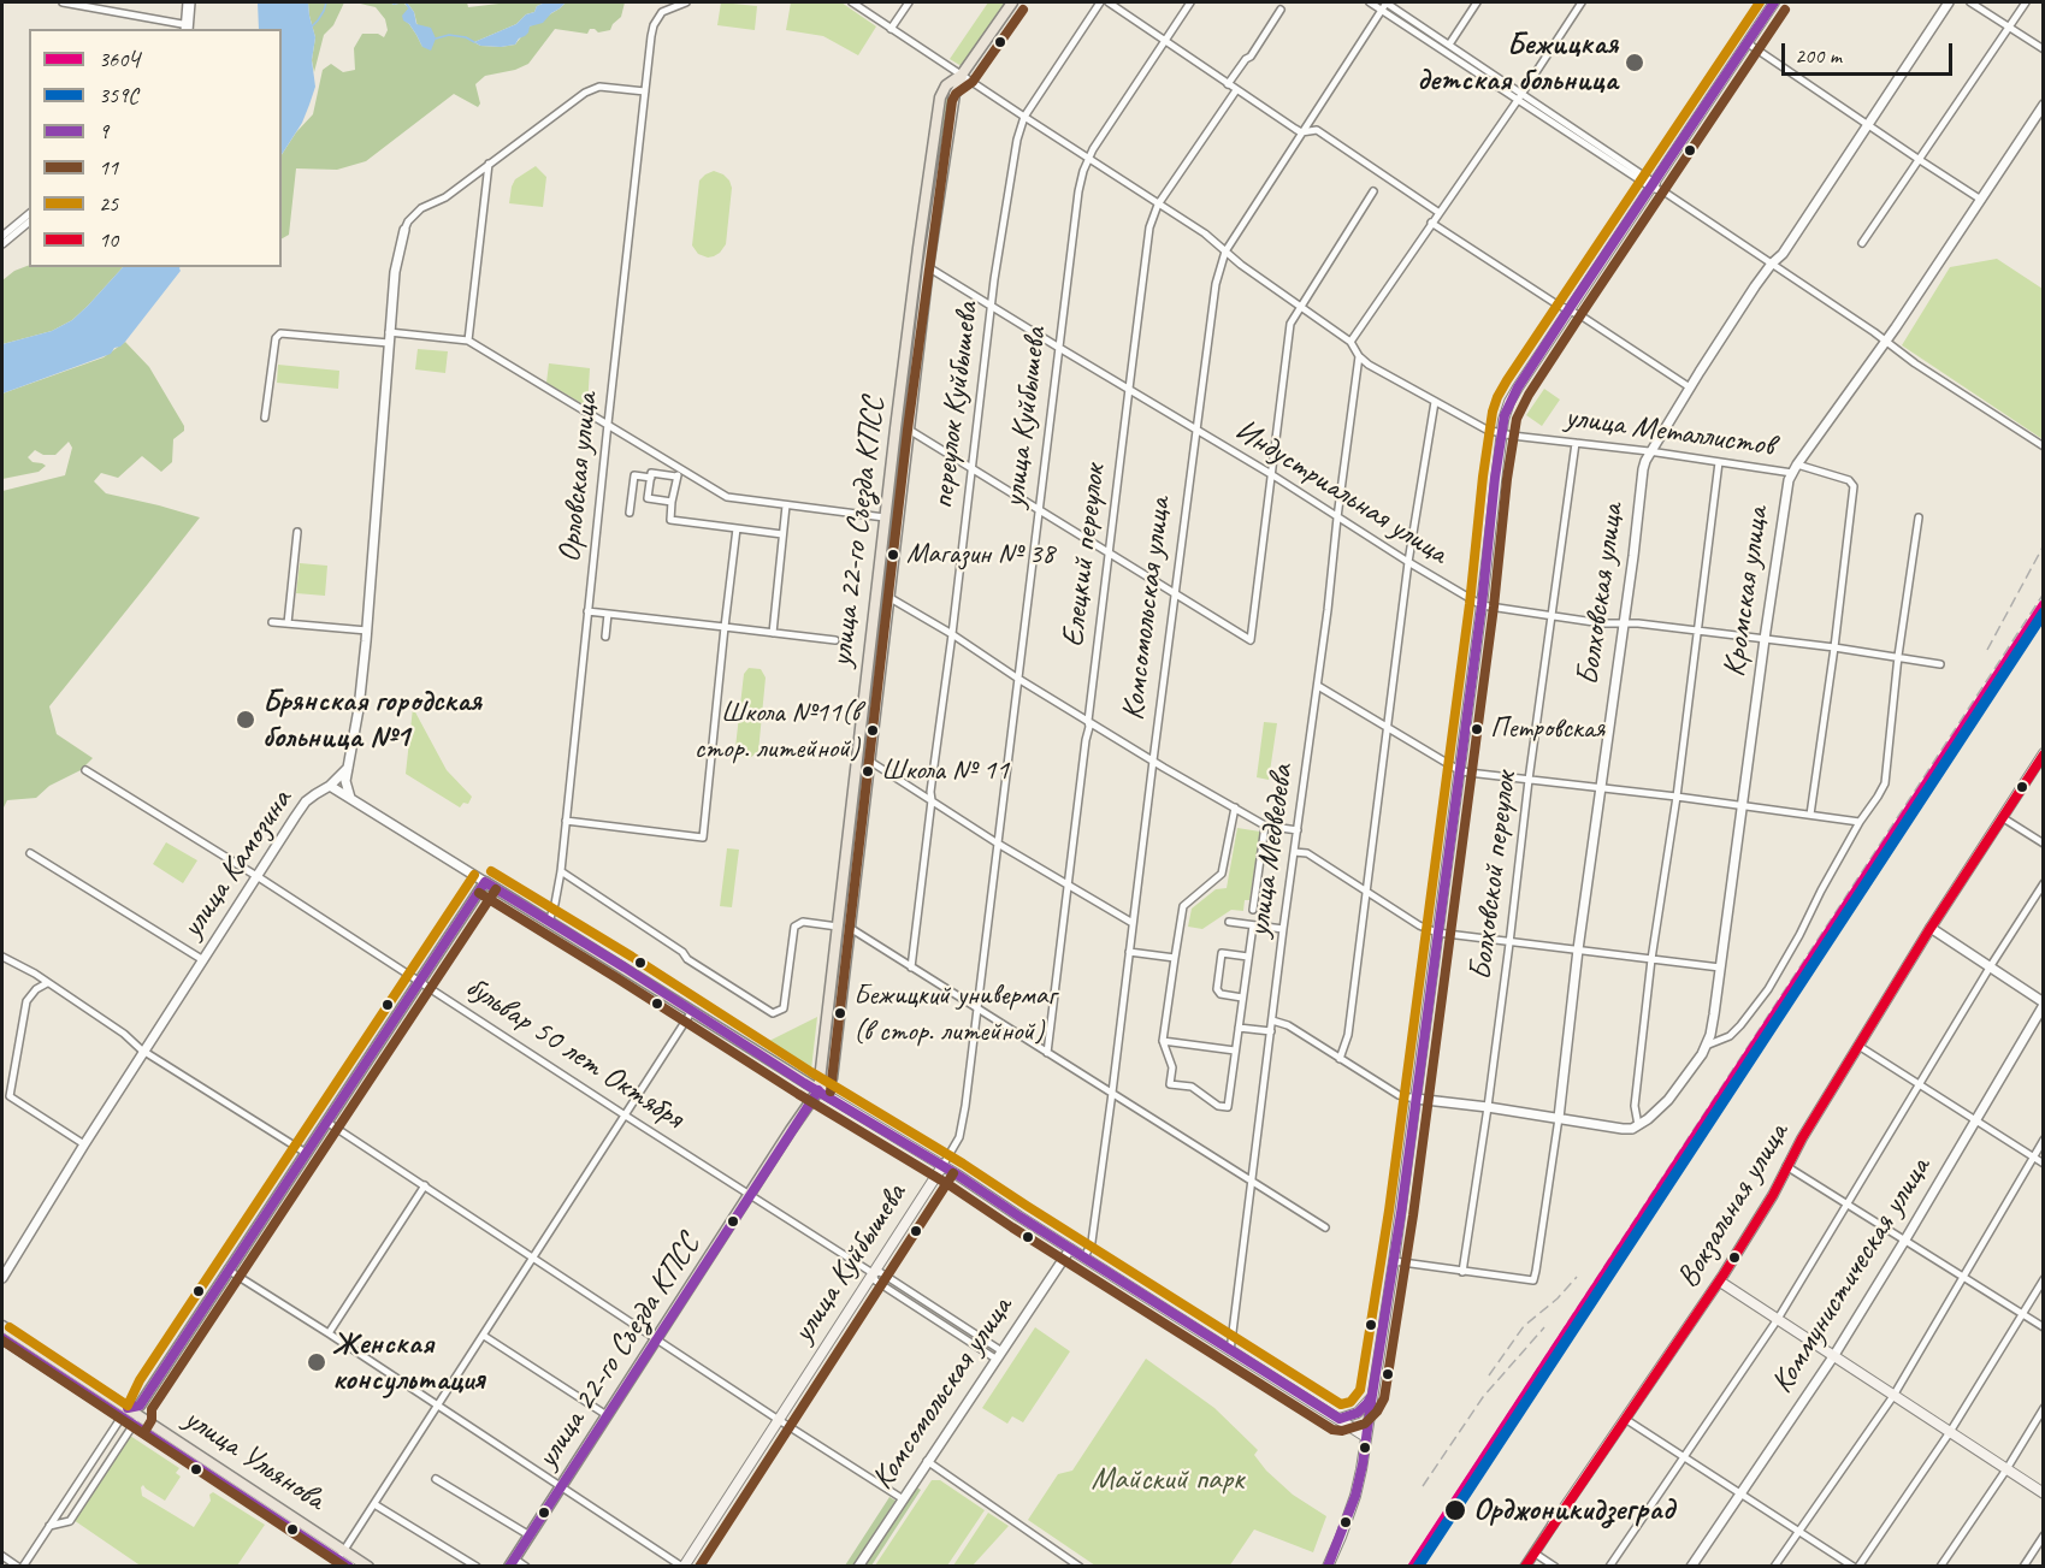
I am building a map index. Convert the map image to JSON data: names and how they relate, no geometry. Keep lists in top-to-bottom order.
{
  "streets": {
    "main road": [
      "улица Куйбышева",
      "улица 22-го Съезда КПСС",
      "Вокзальная улица",
      "улица Ульянова"
    ],
    "street": [
      "переулок Куйбышева",
      "улица Металлистов",
      "Орловская улица",
      "Индустриальная улица",
      "Елецкий переулок",
      "Кромская улица",
      "Болховская улица",
      "Комсомольская улица",
      "улица Медведева",
      "улица Камозина",
      "Болховской переулок",
      "бульвар 50 лет Октября",
      "Коммунистическая улица"
    ]
  },
  "crossings": [
    ["переулок Куйбышева", "улица Металлистов"],
    ["переулок Куйбышева", "Индустриальная улица"],
    ["улица Куйбышева", "улица Металлистов"],
    ["улица Куйбышева", "Индустриальная улица"],
    ["улица Куйбышева", "бульвар 50 лет Октября"],
    ["улица Металлистов", "улица 22-го Съезда КПСС"],
    ["улица Металлистов", "Елецкий переулок"],
    ["улица Металлистов", "Кромская улица"],
    ["улица Металлистов", "Болховская улица"],
    ["улица Металлистов", "Комсомольская улица"],
    ["улица Металлистов", "улица Медведева"],
    ["улица Металлистов", "Болховской переулок"],
    ["Индустриальная улица", "улица 22-го Съезда КПСС"],
    ["Индустриальная улица", "Елецкий переулок"],
    ["Индустриальная улица", "Кромская улица"],
    ["Индустриальная улица", "Болховская улица"],
    ["Индустриальная улица", "Комсомольская улица"],
    ["Индустриальная улица", "улица Медведева"],
    ["Индустриальная улица", "Болховской переулок"],
    ["улица 22-го Съезда КПСС", "бульвар 50 лет Октября"],
    ["Кромская улица", "Болховская улица"],
    ["Болховская улица", "Болховской переулок"],
    ["Комсомольская улица", "бульвар 50 лет Октября"],
    ["улица Камозина", "бульвар 50 лет Октября"]
  ],
  "parks": ["Майский парк"],
  "places": [
    "Бежицкая детская больница",
    "Магазин № 38",
    "Брянская городская больница №1",
    "Петровская",
    "Школа №11(в стор. литейной)",
    "Школа № 11",
    "Бежицкий универмаг (в стор. литейной)",
    "Женская консультация",
    "Орджоникидзеград"
  ],
  "lines": [
    "transit line 9",
    "transit line 25",
    "transit line 11",
    "transit line 360Ч",
    "transit line 359С",
    "transit line 10"
  ],
  "legend": [
    "360Ч",
    "359С",
    "9",
    "11",
    "25",
    "10"
  ],
  "scale_bar": "200 m"
}
